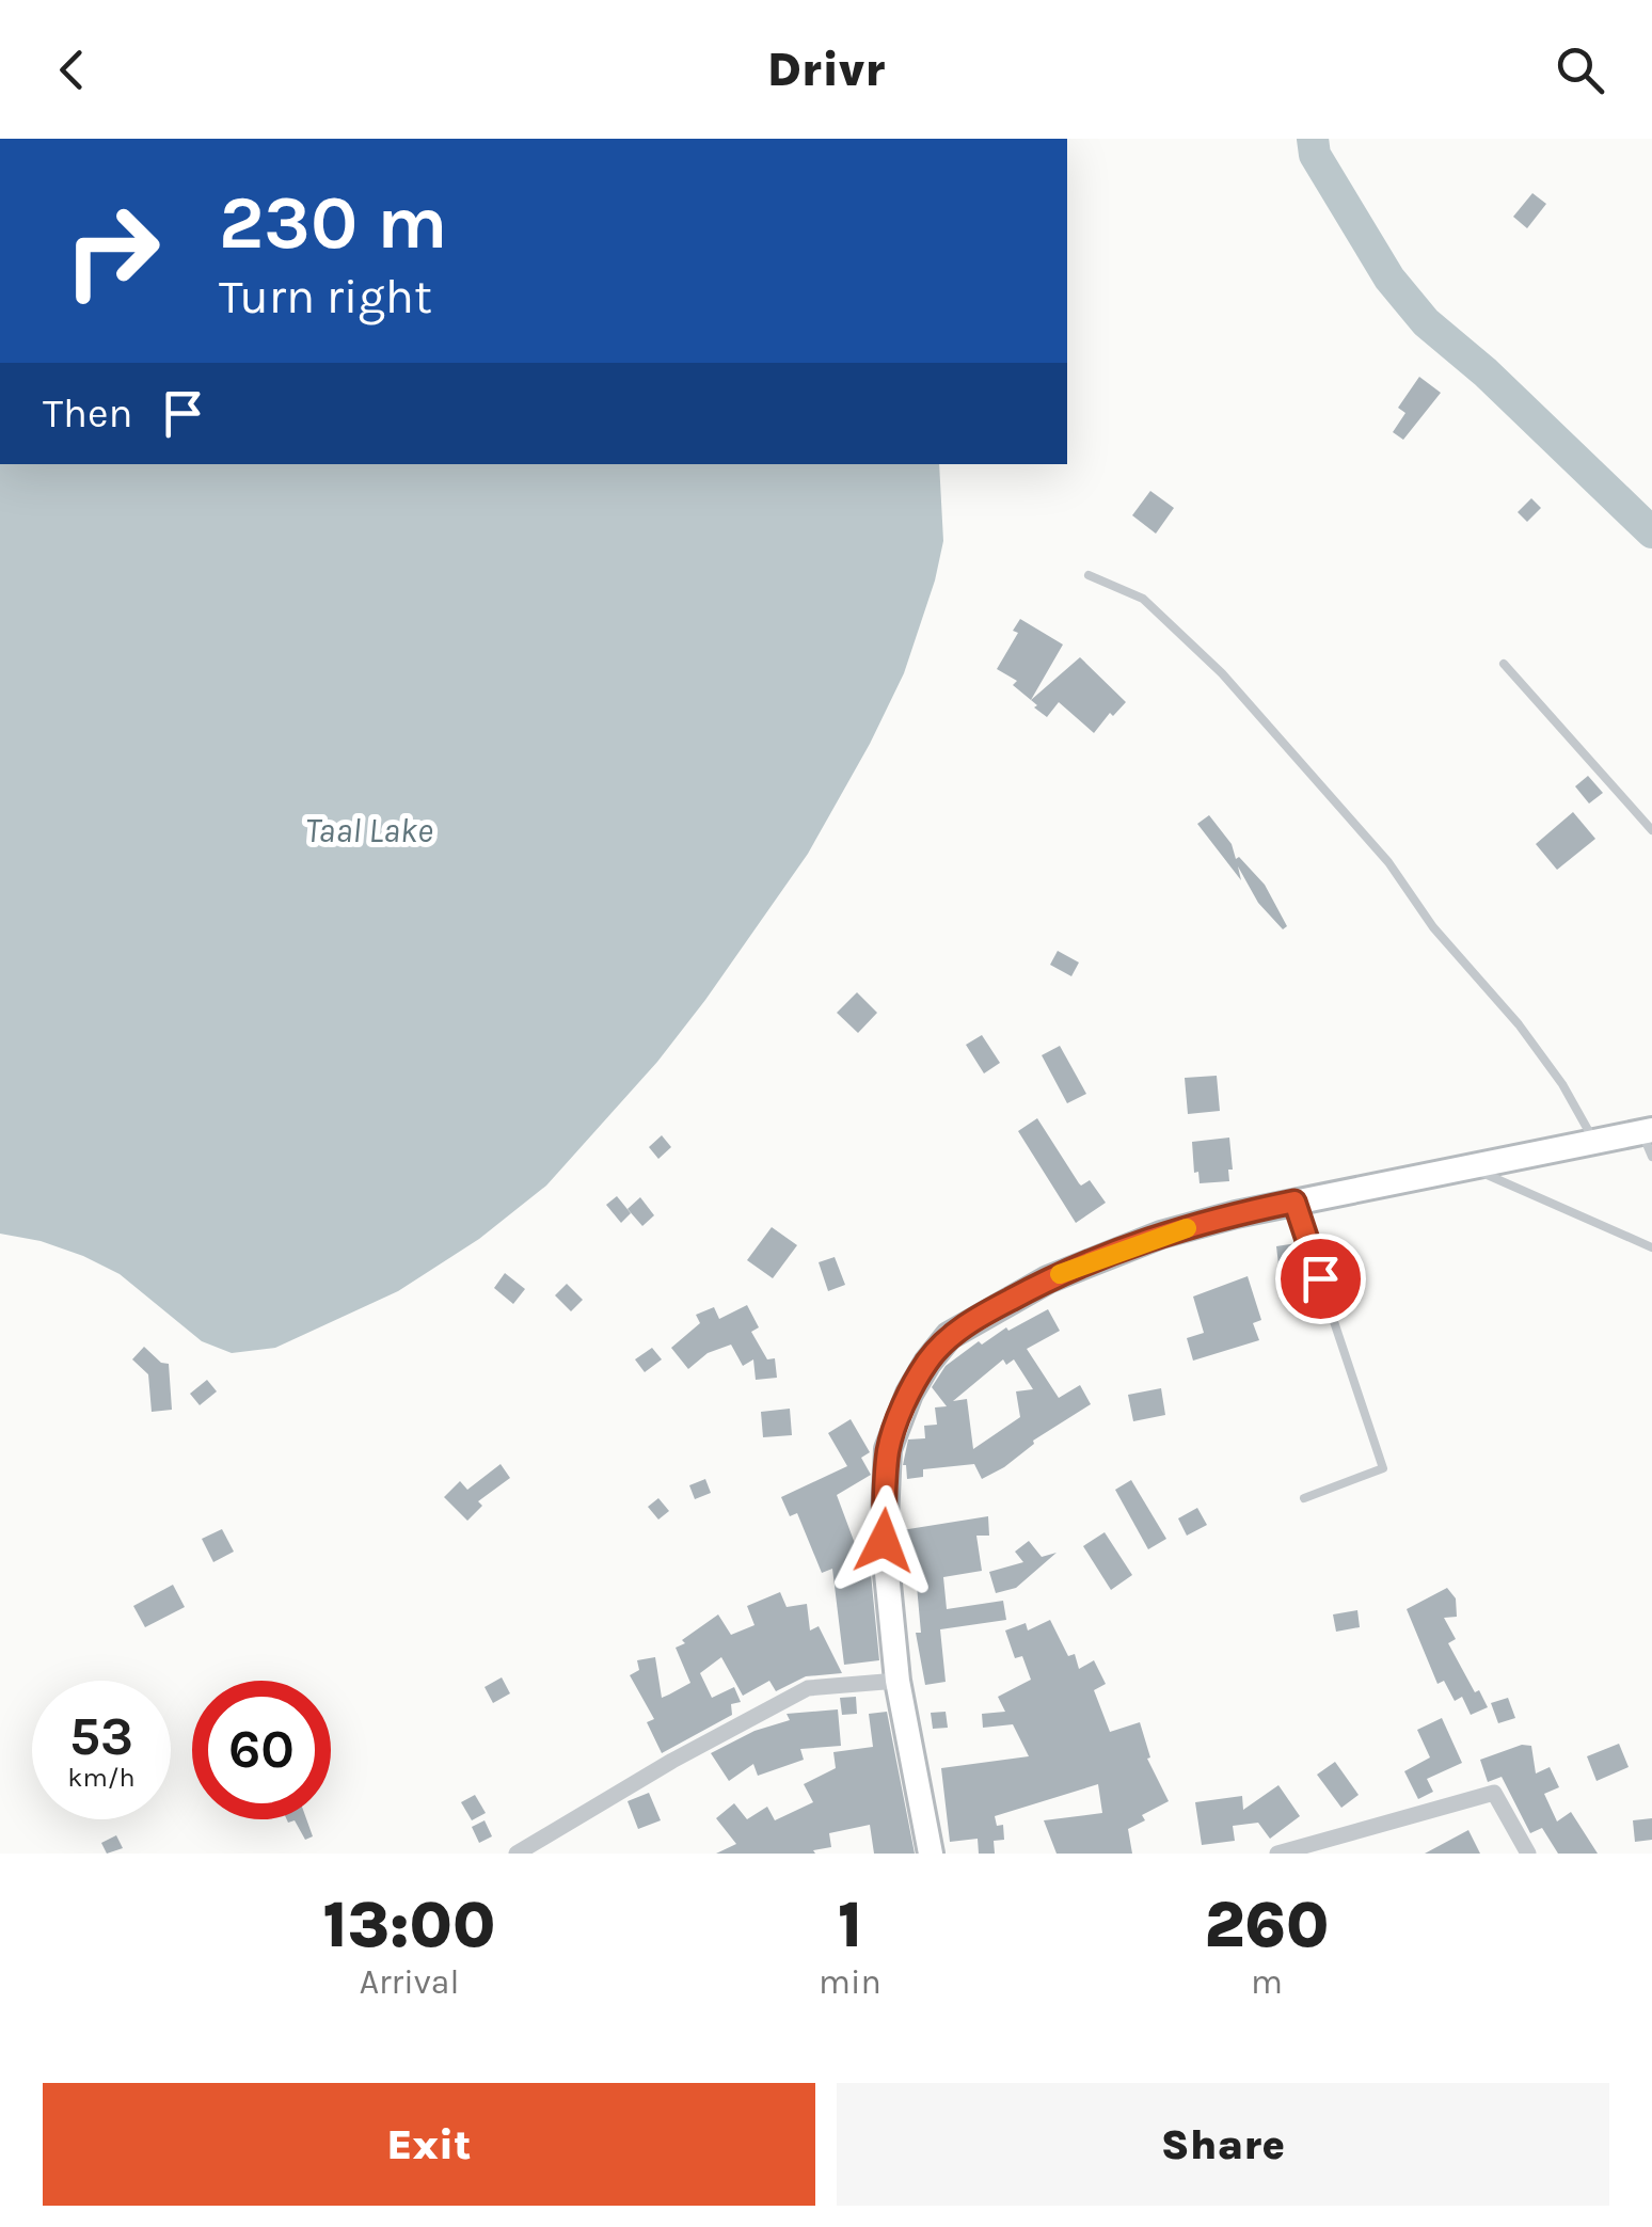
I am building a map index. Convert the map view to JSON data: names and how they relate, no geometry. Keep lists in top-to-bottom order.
{
  "water": ["Taal Lake"],
  "page": {
    "header": "Drivr",
    "turn": ["230 m", "Turn right"],
    "then": "Then",
    "speed": "53 km/h",
    "limit": "60",
    "eta": [
      "13:00",
      "Arrival",
      "1",
      "min",
      "260",
      "m"
    ],
    "buttons": ["Exit", "Share"]
  }
}
